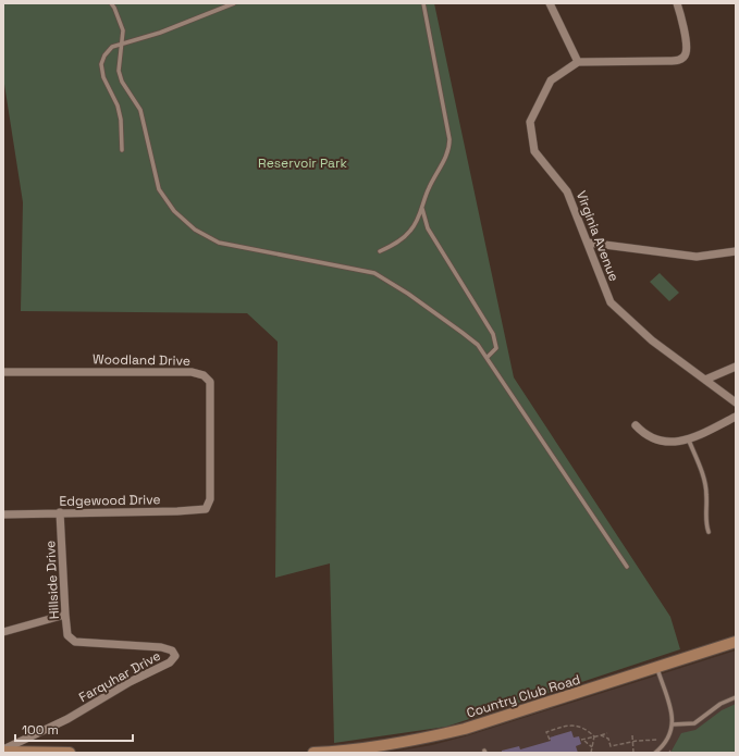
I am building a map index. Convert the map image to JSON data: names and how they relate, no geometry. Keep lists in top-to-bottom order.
{
  "streets": {
    "main road": ["Country Club Road"],
    "street": [
      "Virginia Avenue",
      "Woodland Drive",
      "Edgewood Drive",
      "Hillside Drive",
      "Farquhar Drive"
    ]
  },
  "crossings": [
    ["Woodland Drive", "Edgewood Drive"],
    ["Edgewood Drive", "Hillside Drive"],
    ["Hillside Drive", "Farquhar Drive"]
  ],
  "parks": ["Reservoir Park"],
  "scale_bar": "100 m"
}
